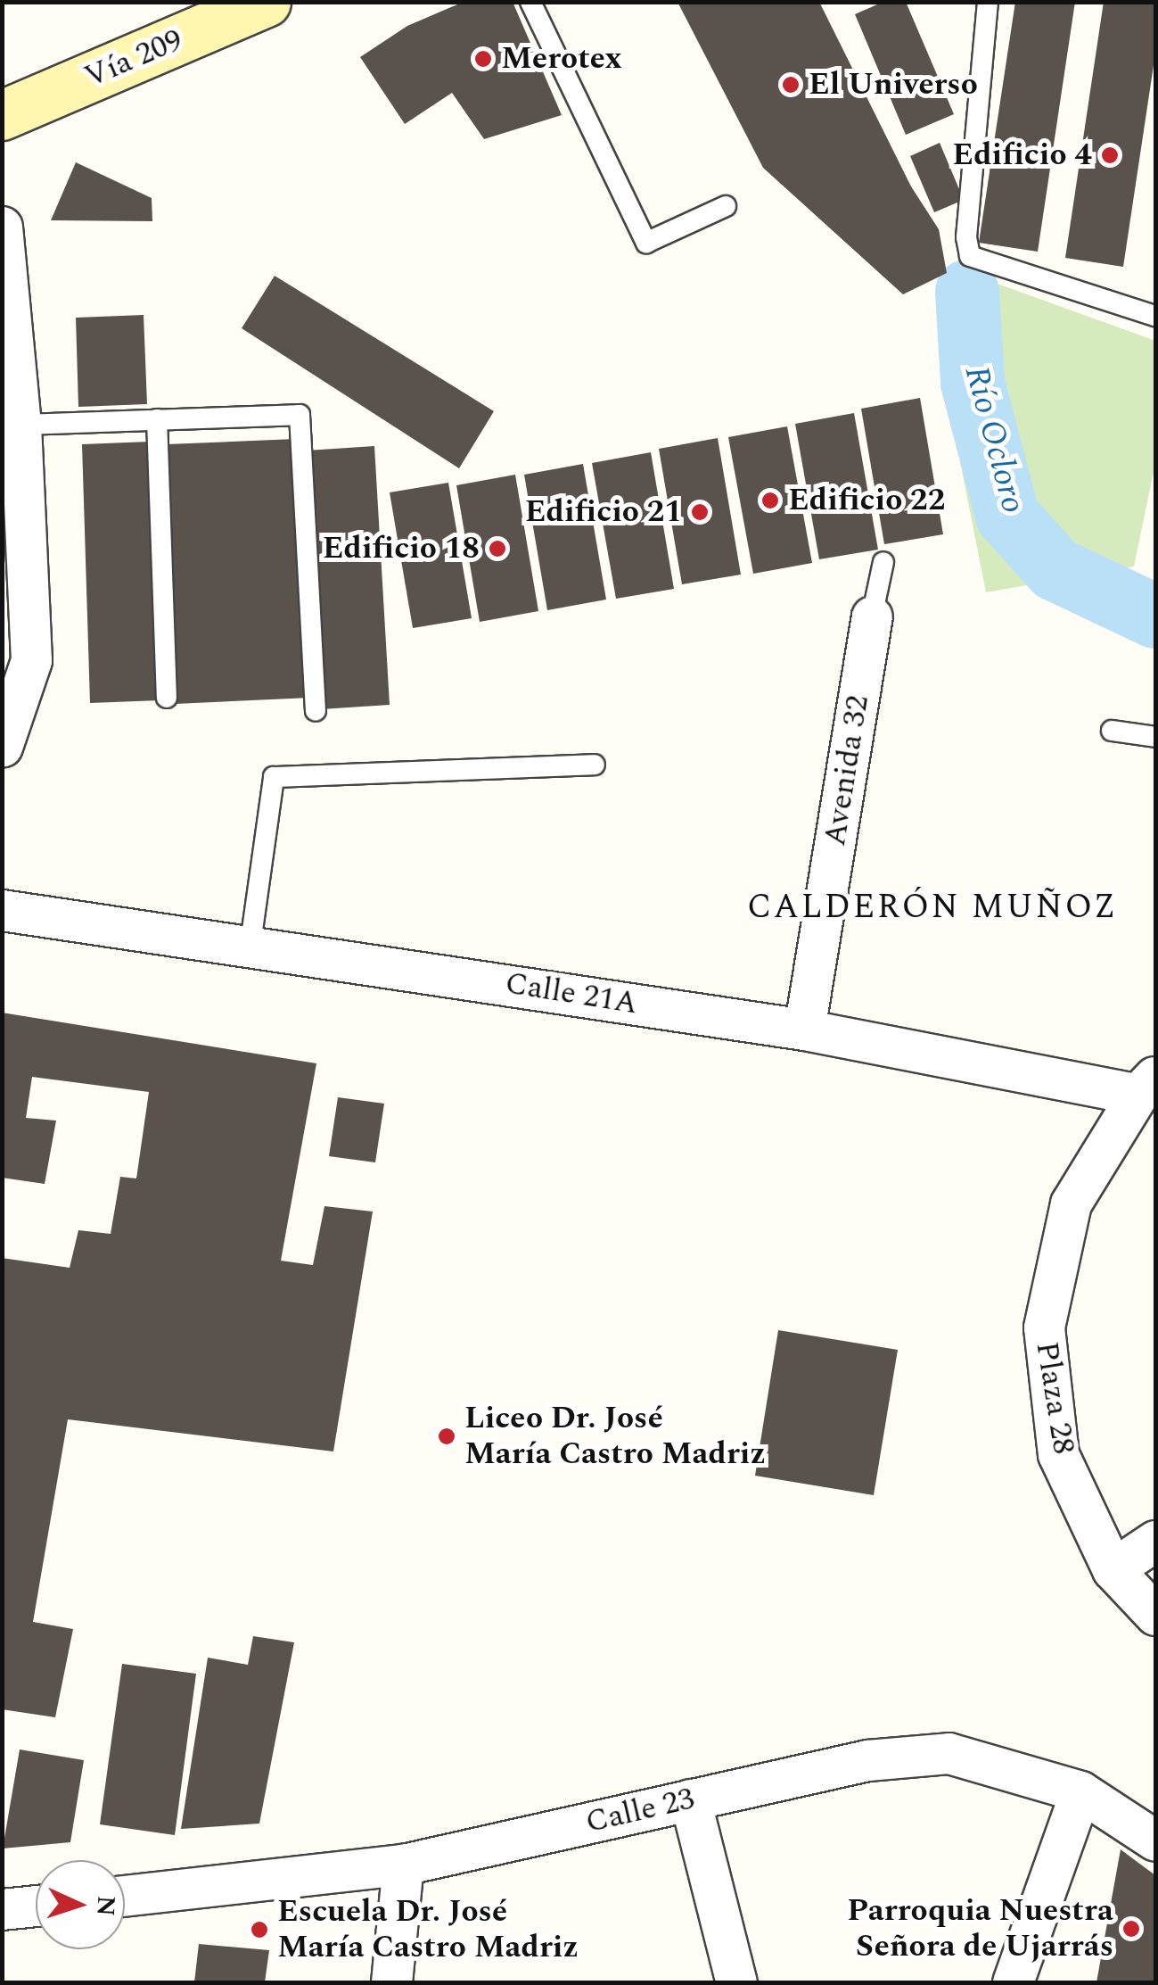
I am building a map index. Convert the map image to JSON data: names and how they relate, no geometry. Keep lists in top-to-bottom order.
{
  "streets": {
    "main road": ["Vía 209"],
    "street": [
      "Avenida 32",
      "Calle 21A",
      "Plaza 28",
      "Calle 23"
    ]
  },
  "crossings": [
    ["Avenida 32", "Calle 21A"],
    ["Calle 21A", "Plaza 28"]
  ],
  "districts": ["CALDERÓN MUÑOZ"],
  "water": ["Río Ocloro"],
  "places": [
    "Merotex",
    "El Universo",
    "Edificio 4",
    "Edificio 22",
    "Edificio 21",
    "Edificio 18",
    "Liceo Dr. José María Castro Madriz",
    "Parroquia Nuestra Señora de Ujarrás",
    "Escuela Dr. José María Castro Madriz"
  ],
  "north": "right"
}
